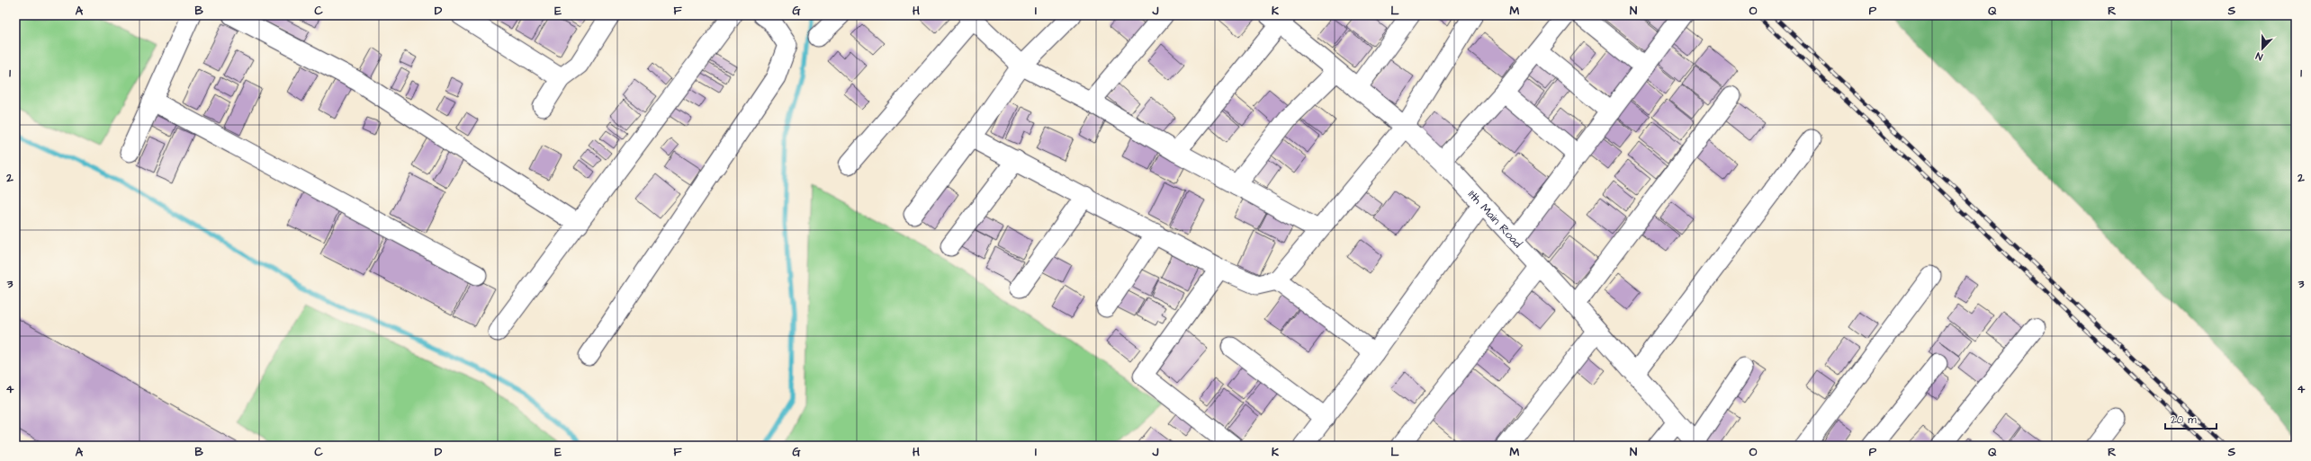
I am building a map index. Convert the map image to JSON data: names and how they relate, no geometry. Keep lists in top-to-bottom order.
{
  "streets": {
    "street": ["11th Main Road"]
  },
  "scale_bar": "20 m",
  "north": "bottom",
  "grid": {
    "columns": [
      "A",
      "B",
      "C",
      "D",
      "E",
      "F",
      "G",
      "H",
      "I",
      "J",
      "K",
      "L",
      "M",
      "N",
      "O",
      "P",
      "Q",
      "R",
      "S"
    ],
    "rows": [
      "1",
      "2",
      "3",
      "4"
    ]
  }
}
